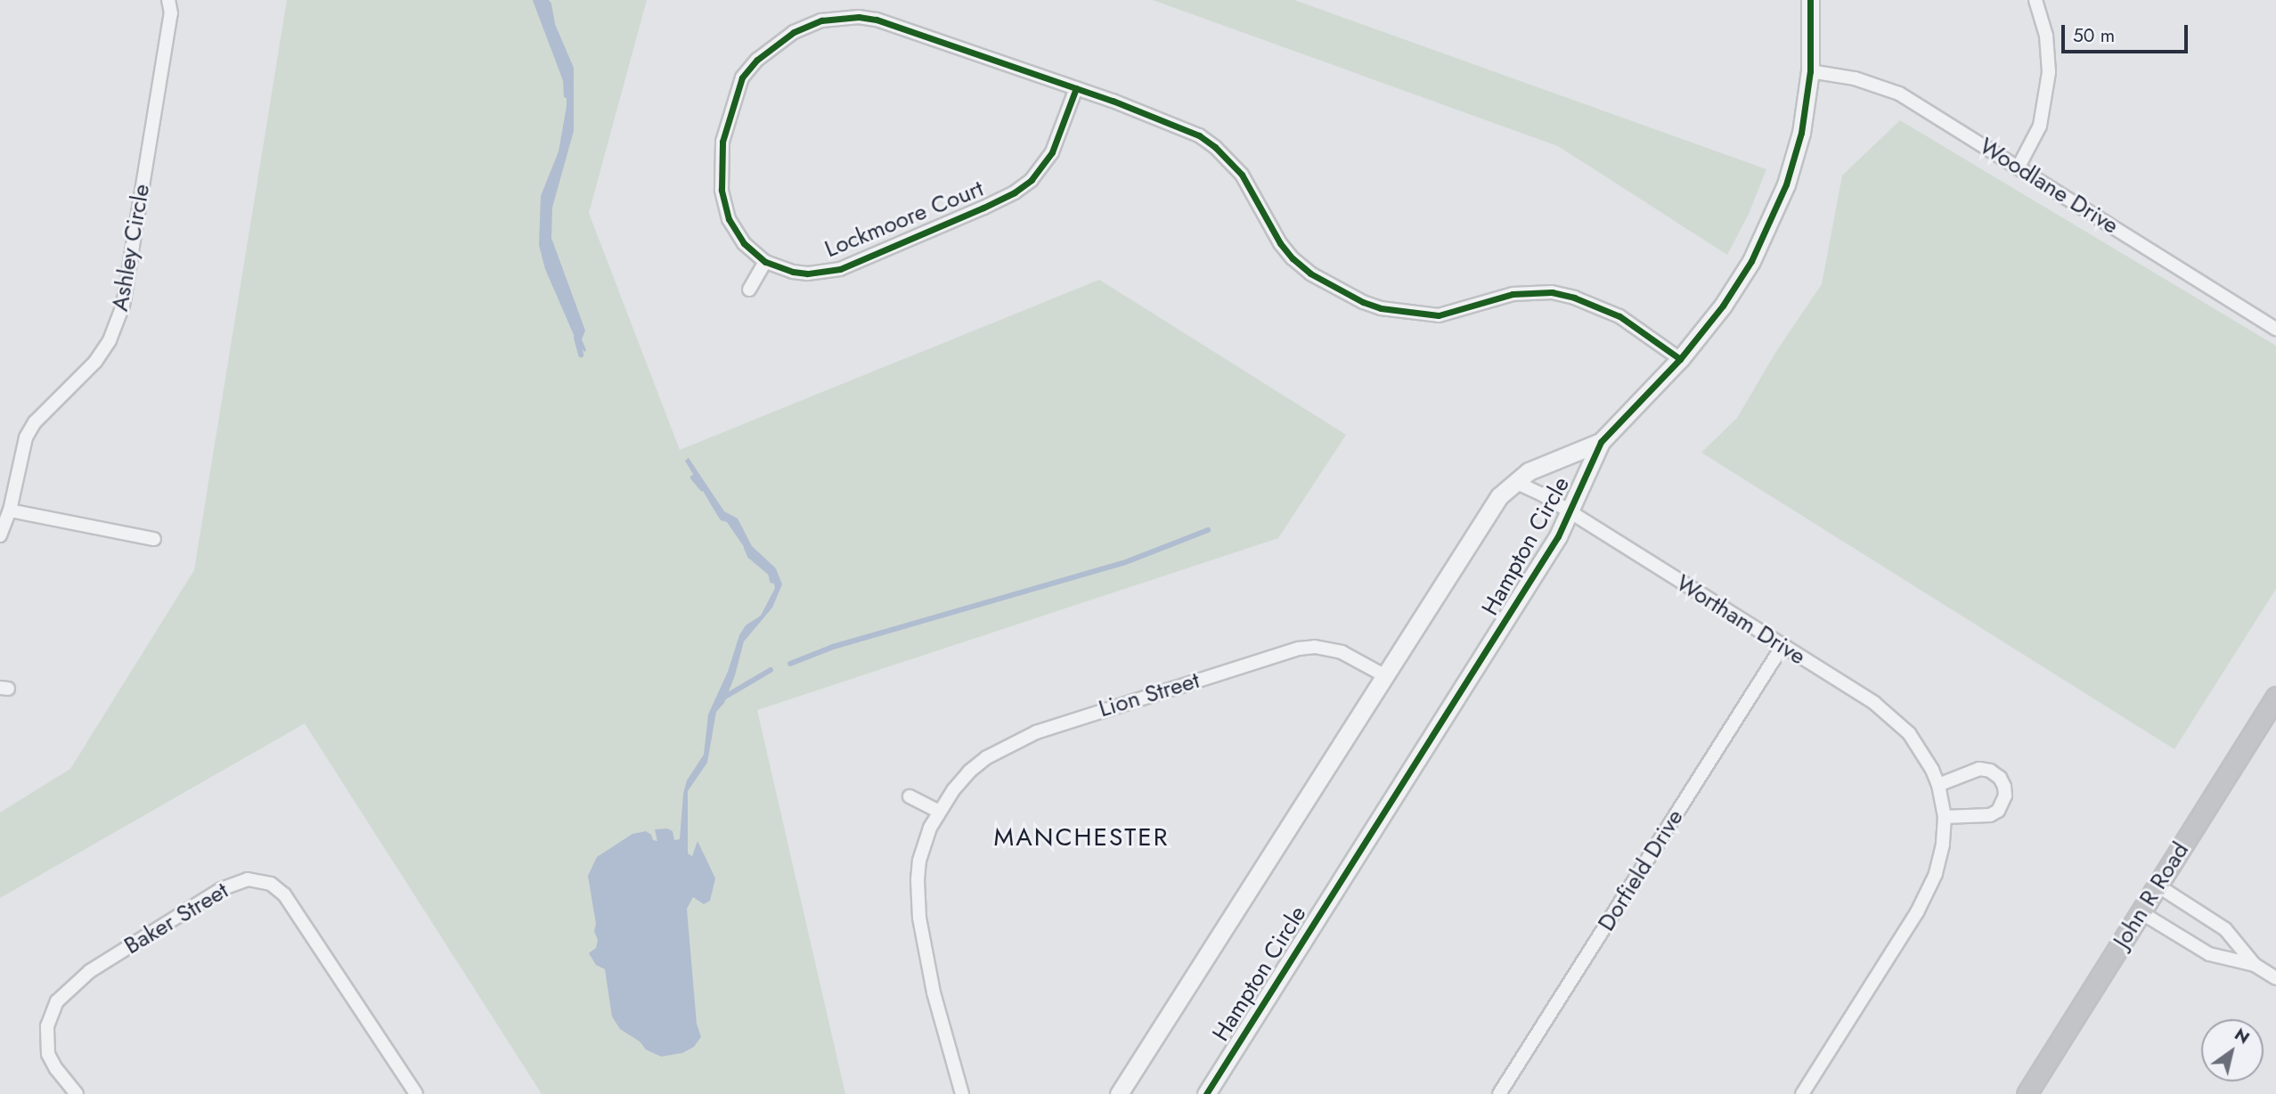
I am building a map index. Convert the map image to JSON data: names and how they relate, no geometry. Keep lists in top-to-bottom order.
{
  "streets": {
    "main road": ["John R Road"],
    "street": [
      "Woodlane Drive",
      "Lockmoore Court",
      "Ashley Circle",
      "Hampton Circle",
      "Wortham Drive",
      "Lion Street",
      "Dorfield Drive",
      "Baker Street"
    ]
  },
  "crossings": [
    ["Woodlane Drive", "Hampton Circle"],
    ["Lockmoore Court", "Hampton Circle"],
    ["Hampton Circle", "Wortham Drive"],
    ["Hampton Circle", "Lion Street"],
    ["Wortham Drive", "Dorfield Drive"]
  ],
  "districts": ["MANCHESTER"],
  "scale_bar": "50 m",
  "north": "top right"
}
